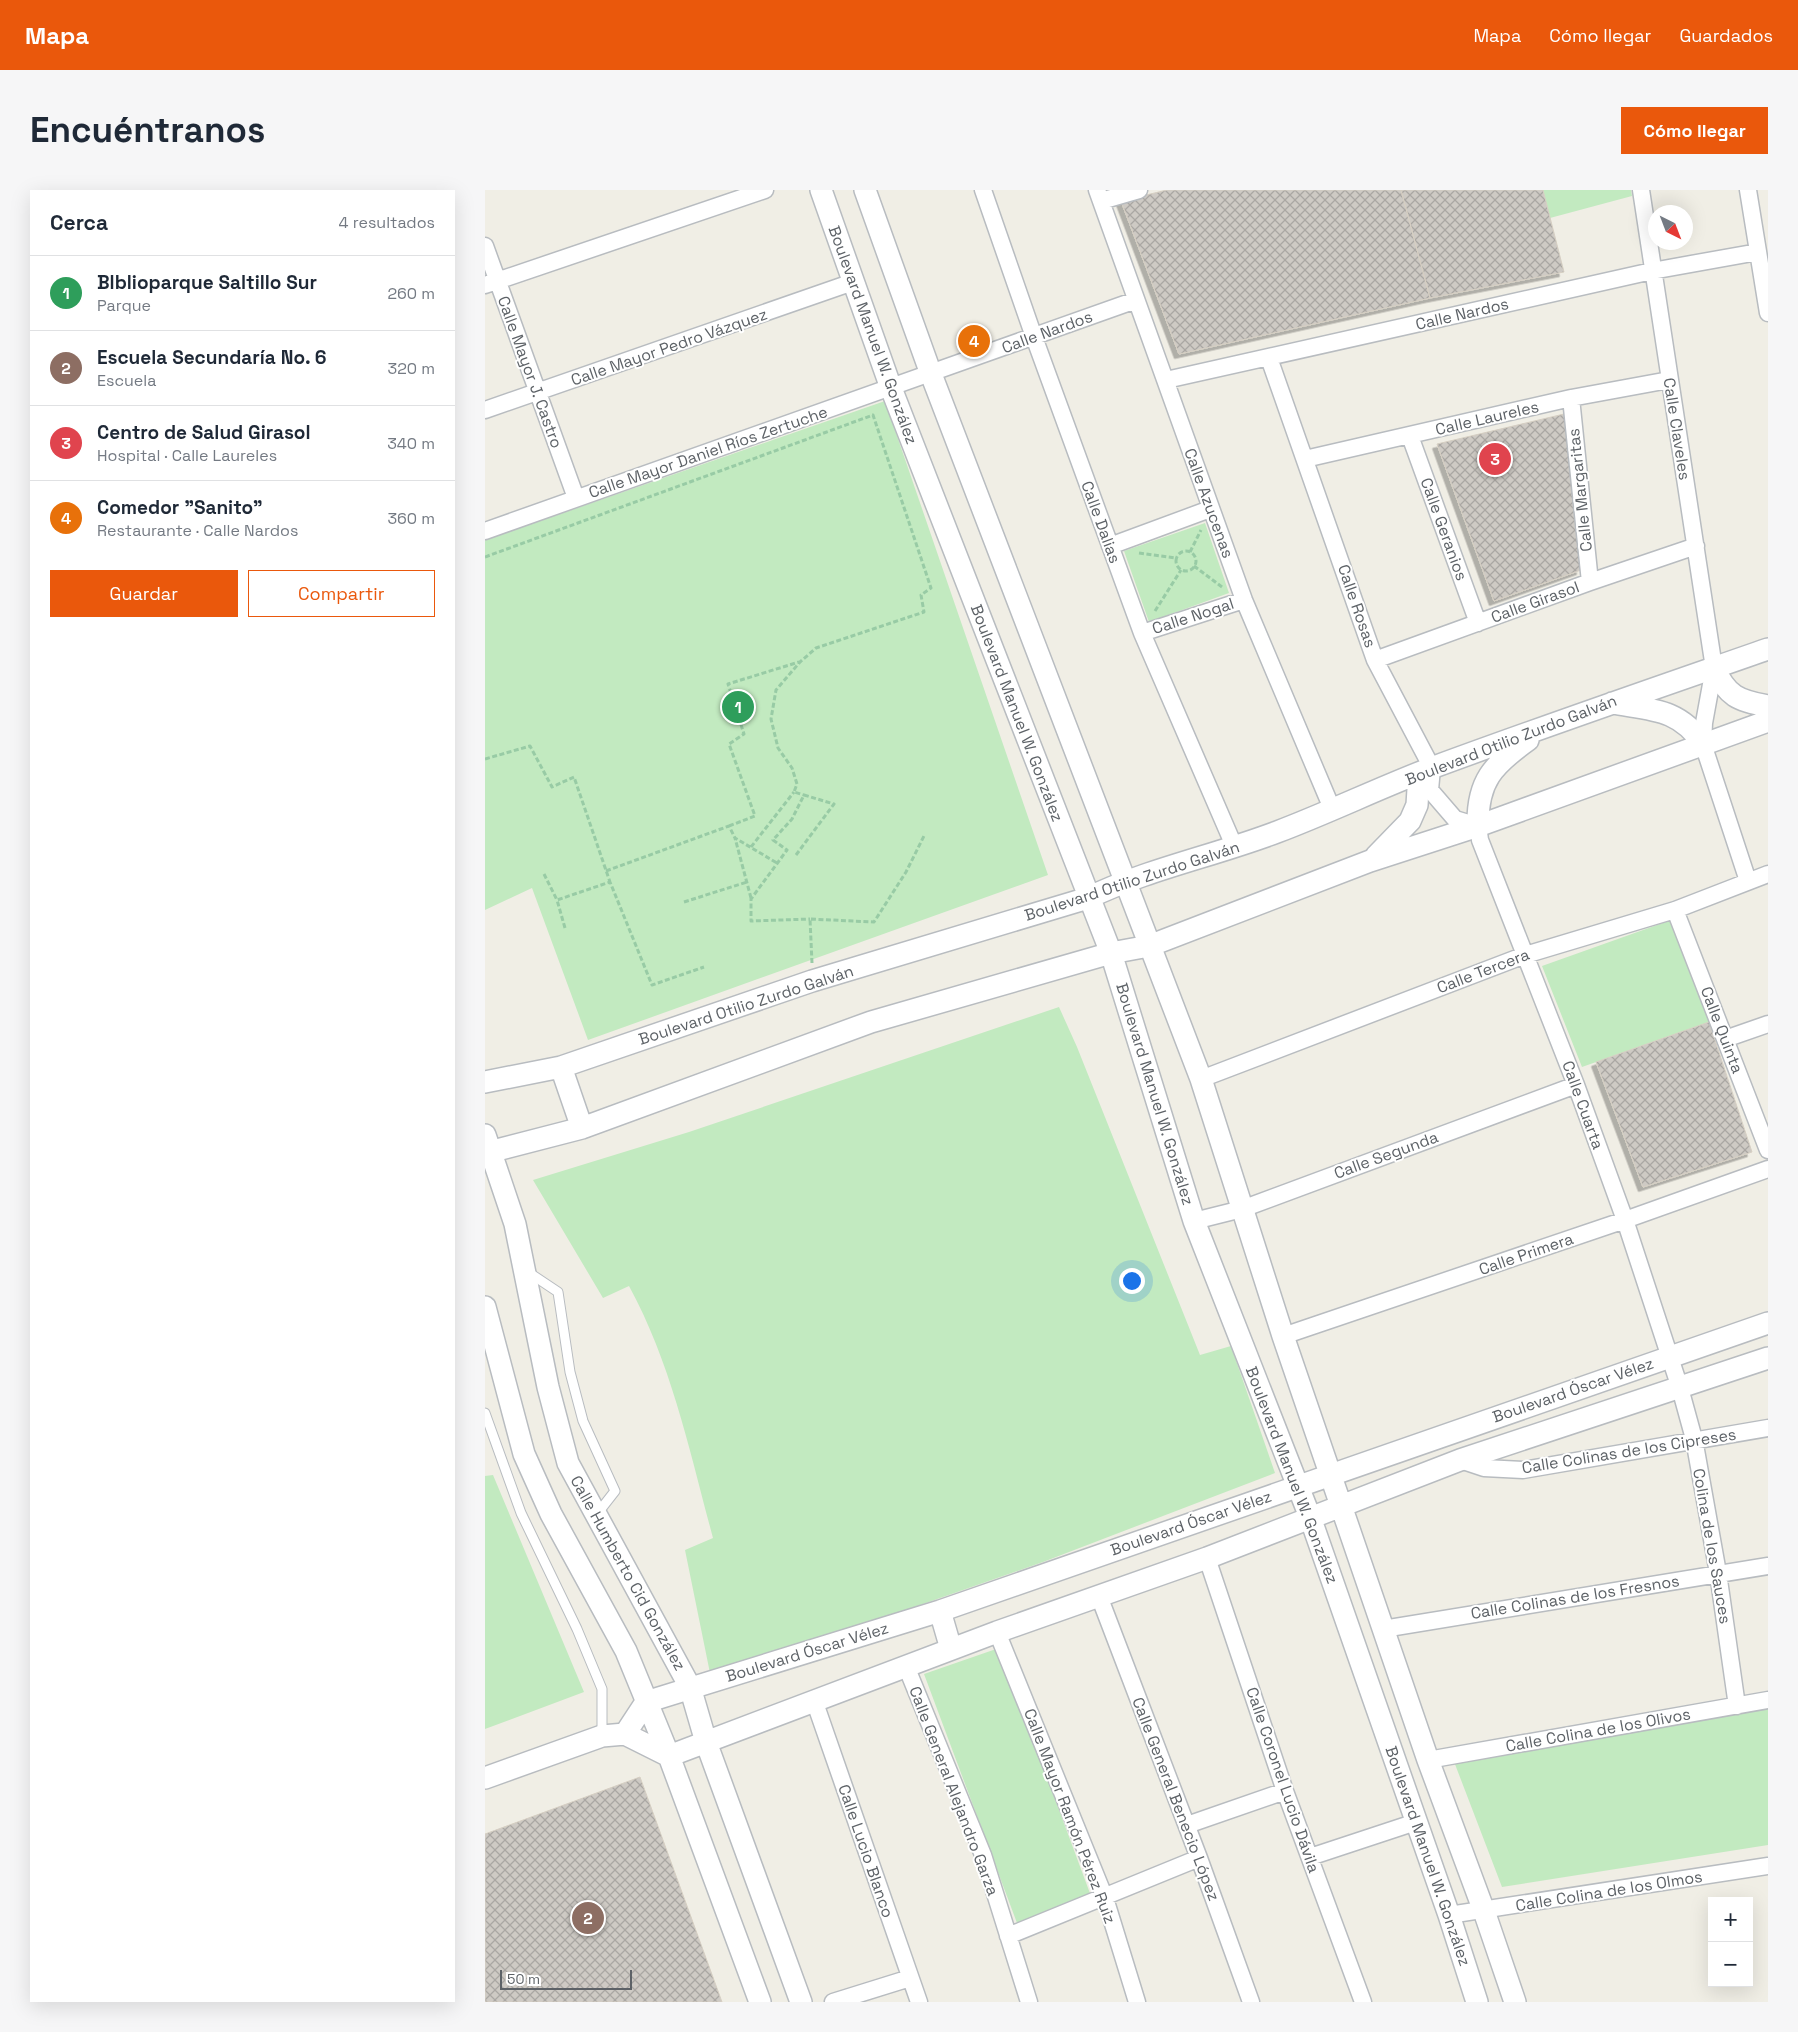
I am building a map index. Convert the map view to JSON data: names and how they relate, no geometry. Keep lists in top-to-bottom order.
{
  "streets": {
    "street": [
      "Calle Nardos",
      "Boulevard Manuel W. González",
      "Calle Mayor Pedro Vázquez",
      "Calle Mayor J. Castro",
      "Calle Laureles",
      "Calle Claveles",
      "Calle Mayor Daniel Ríos Zertuche",
      "Calle Margaritas",
      "Calle Azucenas",
      "Calle Dalias",
      "Calle Geranios",
      "Calle Girasol",
      "Calle Rosas",
      "Calle Nogal",
      "Boulevard Otilio Zurdo Galván",
      "Calle Tercera",
      "Calle Quinta",
      "Calle Cuarta",
      "Calle Segunda",
      "Calle Primera",
      "Boulevard Óscar Vélez",
      "Calle Colinas de los Cipreses",
      "Colina de los Sauces",
      "Calle Humberto Cid González",
      "Calle Colinas de los Fresnos",
      "Calle Colina de los Olivos",
      "Calle Coronel Lucio Dávila",
      "Calle General Alejandro Garza",
      "Calle General Benecio López",
      "Calle Mayor Ramón Pérez Ruiz",
      "Calle Lucio Blanco",
      "Calle Colina de los Olmos"
    ]
  },
  "crossings": [
    ["Calle Nardos", "Boulevard Manuel W. González"],
    ["Calle Nardos", "Calle Claveles"],
    ["Calle Nardos", "Calle Mayor Daniel Ríos Zertuche"],
    ["Calle Nardos", "Calle Azucenas"],
    ["Calle Nardos", "Calle Dalias"],
    ["Calle Nardos", "Calle Rosas"],
    ["Boulevard Manuel W. González", "Calle Mayor Pedro Vázquez"],
    ["Boulevard Manuel W. González", "Calle Mayor Daniel Ríos Zertuche"],
    ["Boulevard Manuel W. González", "Boulevard Otilio Zurdo Galván"],
    ["Boulevard Manuel W. González", "Calle Tercera"],
    ["Boulevard Manuel W. González", "Calle Segunda"],
    ["Boulevard Manuel W. González", "Calle Primera"],
    ["Boulevard Manuel W. González", "Boulevard Óscar Vélez"],
    ["Boulevard Manuel W. González", "Calle Colinas de los Fresnos"],
    ["Boulevard Manuel W. González", "Calle Colina de los Olivos"],
    ["Boulevard Manuel W. González", "Calle Colina de los Olmos"],
    ["Calle Mayor Pedro Vázquez", "Calle Mayor J. Castro"],
    ["Calle Mayor J. Castro", "Calle Mayor Daniel Ríos Zertuche"],
    ["Calle Laureles", "Calle Claveles"],
    ["Calle Laureles", "Calle Margaritas"],
    ["Calle Laureles", "Calle Geranios"],
    ["Calle Laureles", "Calle Rosas"],
    ["Calle Claveles", "Calle Girasol"],
    ["Calle Claveles", "Boulevard Otilio Zurdo Galván"],
    ["Calle Margaritas", "Calle Girasol"],
    ["Calle Azucenas", "Calle Nogal"],
    ["Calle Azucenas", "Boulevard Otilio Zurdo Galván"],
    ["Calle Dalias", "Calle Nogal"],
    ["Calle Dalias", "Boulevard Otilio Zurdo Galván"],
    ["Calle Geranios", "Calle Girasol"],
    ["Calle Girasol", "Calle Rosas"],
    ["Calle Rosas", "Boulevard Otilio Zurdo Galván"],
    ["Calle Rosas", "Calle Cuarta"],
    ["Calle Tercera", "Calle Quinta"],
    ["Calle Tercera", "Calle Cuarta"],
    ["Calle Cuarta", "Calle Segunda"],
    ["Calle Cuarta", "Calle Primera"],
    ["Calle Cuarta", "Boulevard Óscar Vélez"],
    ["Calle Cuarta", "Colina de los Sauces"],
    ["Boulevard Óscar Vélez", "Calle Colinas de los Cipreses"],
    ["Boulevard Óscar Vélez", "Colina de los Sauces"],
    ["Boulevard Óscar Vélez", "Calle Humberto Cid González"],
    ["Boulevard Óscar Vélez", "Calle Coronel Lucio Dávila"],
    ["Boulevard Óscar Vélez", "Calle General Alejandro Garza"],
    ["Boulevard Óscar Vélez", "Calle General Benecio López"],
    ["Boulevard Óscar Vélez", "Calle Mayor Ramón Pérez Ruiz"],
    ["Boulevard Óscar Vélez", "Calle Lucio Blanco"],
    ["Calle Colinas de los Cipreses", "Colina de los Sauces"],
    ["Colina de los Sauces", "Calle Colinas de los Fresnos"],
    ["Colina de los Sauces", "Calle Colina de los Olivos"]
  ],
  "scale_bar": "50 m",
  "north": "bottom right",
  "page": {
    "header": "Mapa",
    "nav": ["Mapa", "Cómo llegar", "Guardados"],
    "buttons": [
      "Cómo llegar",
      ["Guardar", "Compartir"]
    ],
    "title": "Encuéntranos",
    "heading": ["Cerca", "4 resultados"],
    "list": [
      {
        "mark": "1",
        "name": "Blblioparque Saltillo Sur",
        "note": "Parque",
        "value": "260 m"
      },
      {
        "mark": "2",
        "name": "Escuela Secundaría No. 6",
        "note": "Escuela",
        "value": "320 m"
      },
      {
        "mark": "3",
        "name": "Centro de Salud Girasol",
        "note": "Hospital · Calle Laureles",
        "value": "340 m"
      },
      {
        "mark": "4",
        "name": "Comedor \"Sanito\"",
        "note": "Restaurante · Calle Nardos",
        "value": "360 m"
      }
    ],
    "pins": [
      "4",
      "3",
      "1",
      "2"
    ],
    "map_buttons": ["+", "−"],
    "scale": "50 m"
  }
}
